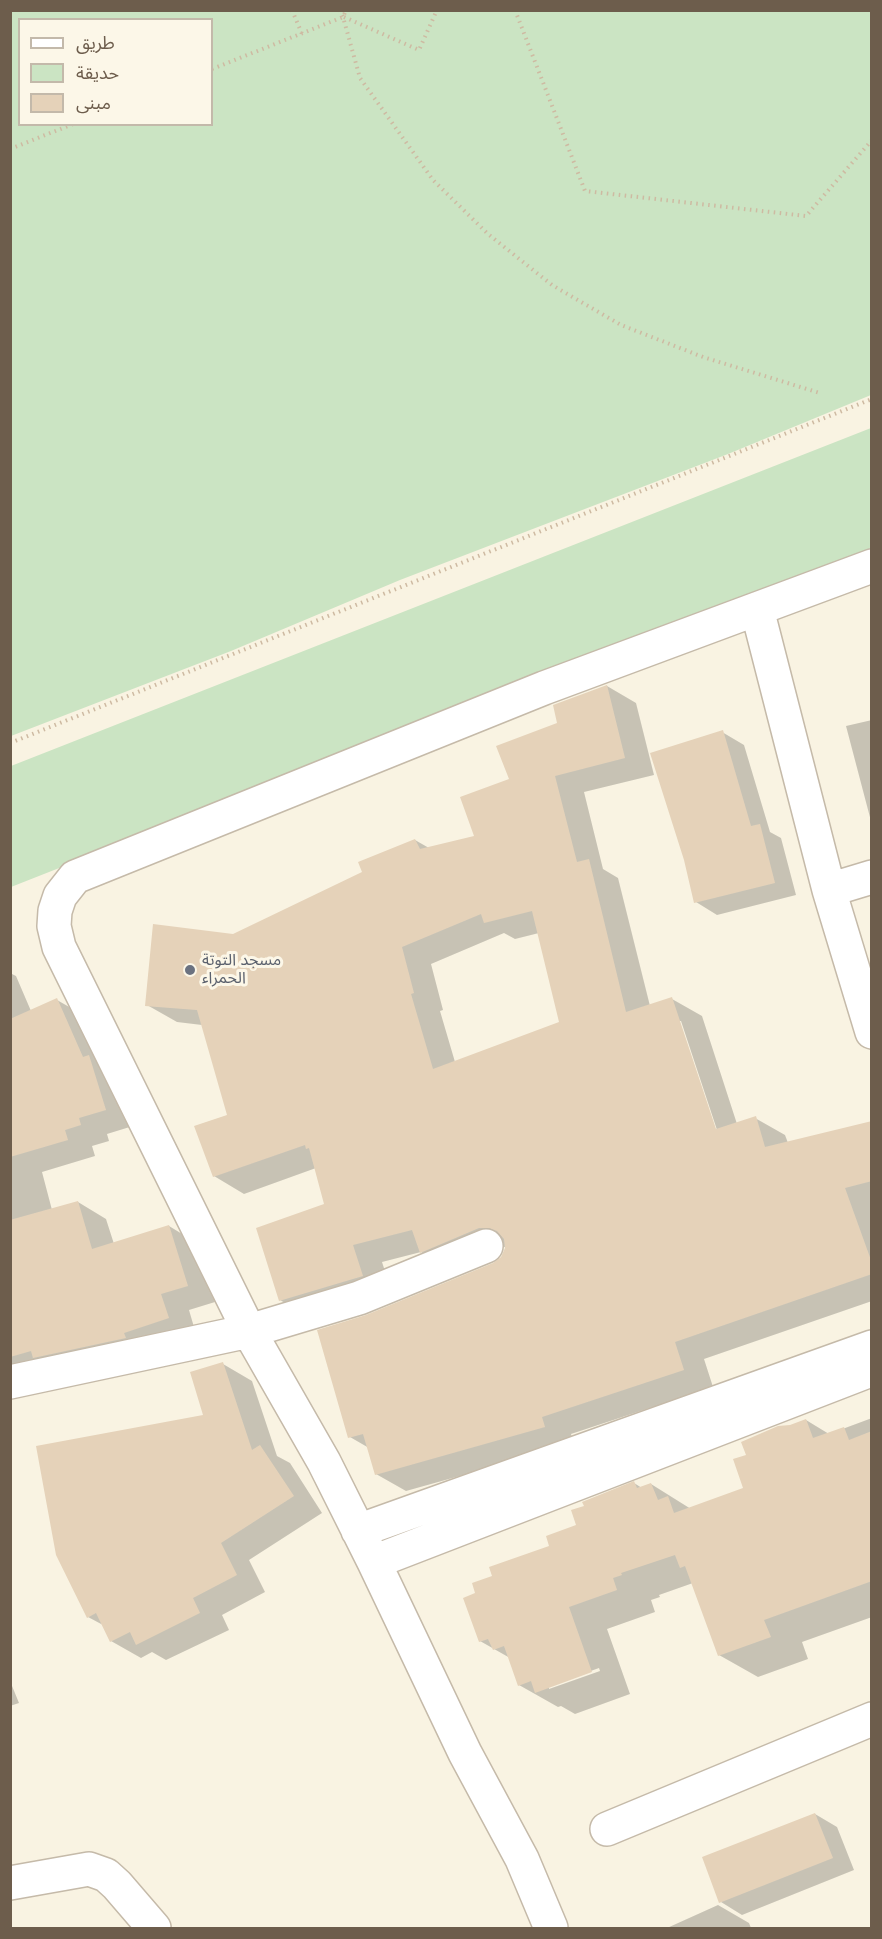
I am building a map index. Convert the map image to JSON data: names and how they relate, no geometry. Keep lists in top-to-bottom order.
{
  "places": ["مسجد التوتة الحمراء"],
  "legend": ["طريق", "حديقة", "مبنى"]
}
